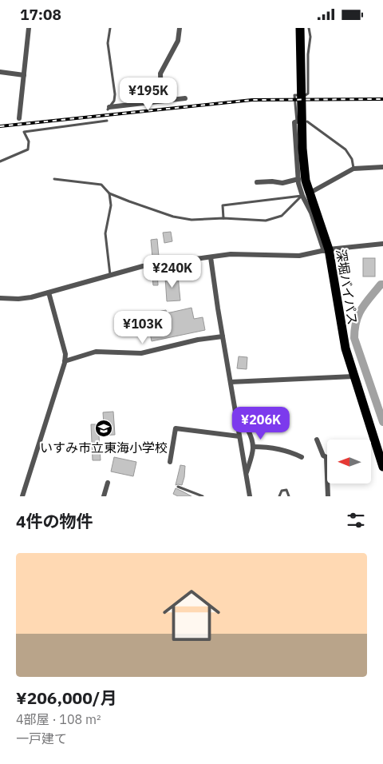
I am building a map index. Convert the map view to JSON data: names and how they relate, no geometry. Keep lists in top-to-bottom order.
{
  "streets": {
    "highway": ["深堀バイパス"]
  },
  "places": {
    "school or university": ["いすみ市立東海小学校"]
  },
  "north": "left",
  "page": {
    "status": "17:08",
    "price": [
      "¥195K",
      "¥240K",
      "¥103K",
      "¥206K"
    ],
    "heading": "4件の物件",
    "list": [
      {
        "name": "¥206,000/月",
        "note": "4部屋 · 108 m² · 一戸建て"
      }
    ]
  }
}
